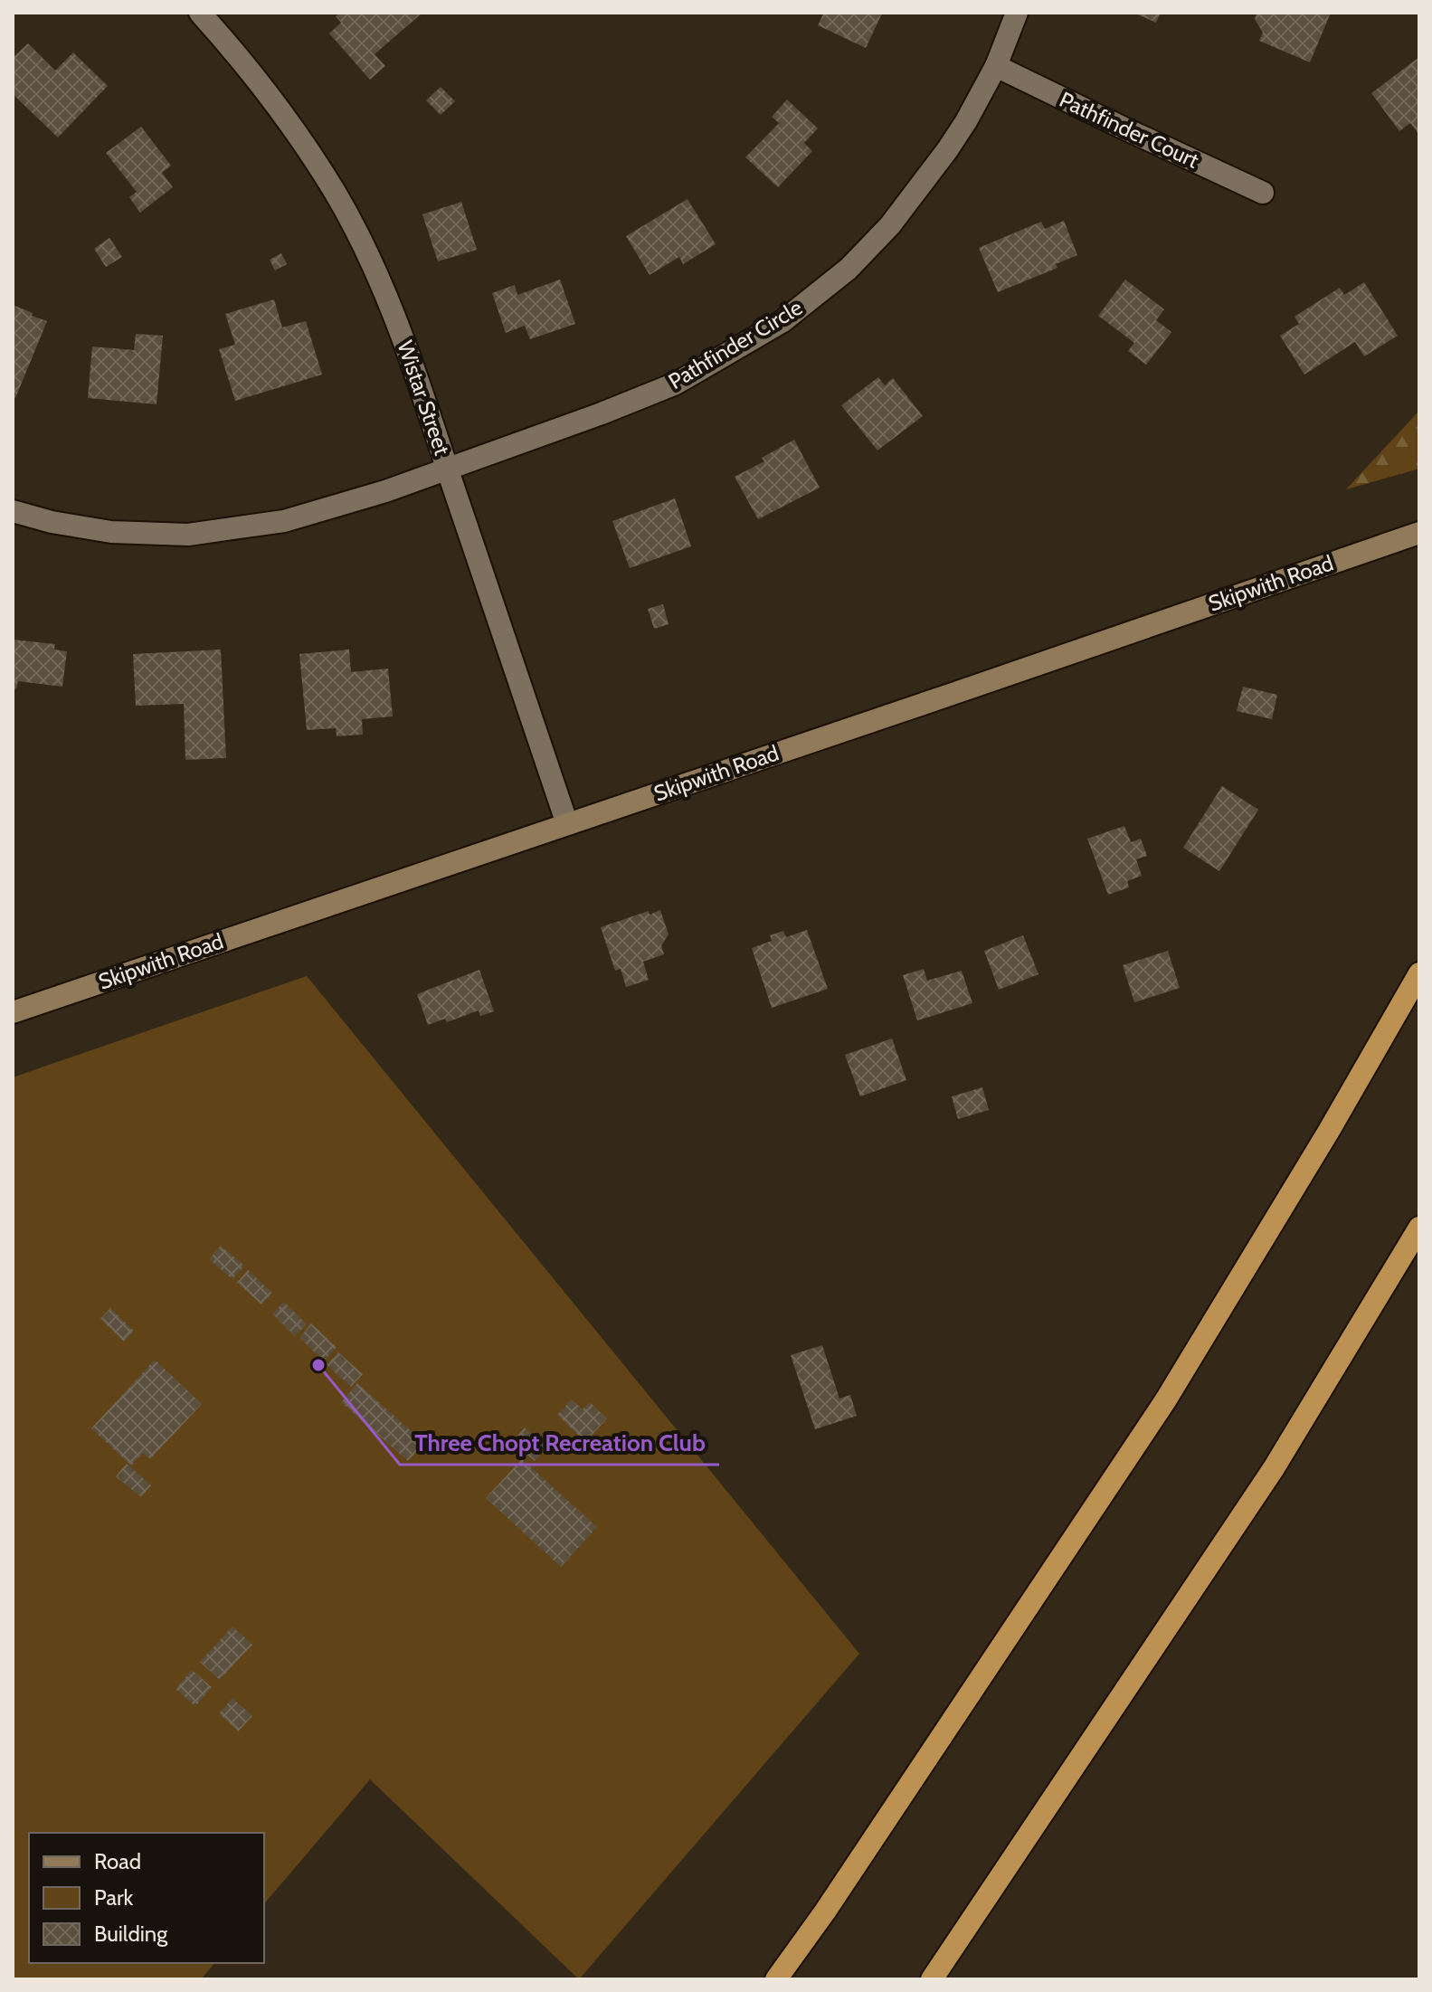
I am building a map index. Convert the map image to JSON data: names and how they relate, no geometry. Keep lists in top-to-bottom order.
{
  "streets": {
    "main road": ["Skipwith Road"],
    "street": ["Pathfinder Court", "Pathfinder Circle", "Wistar Street"]
  },
  "crossings": [
    ["Pathfinder Court", "Pathfinder Circle"],
    ["Pathfinder Circle", "Wistar Street"],
    ["Wistar Street", "Skipwith Road"]
  ],
  "places": ["Three Chopt Recreation Club"],
  "legend": ["Road", "Park", "Building"]
}
